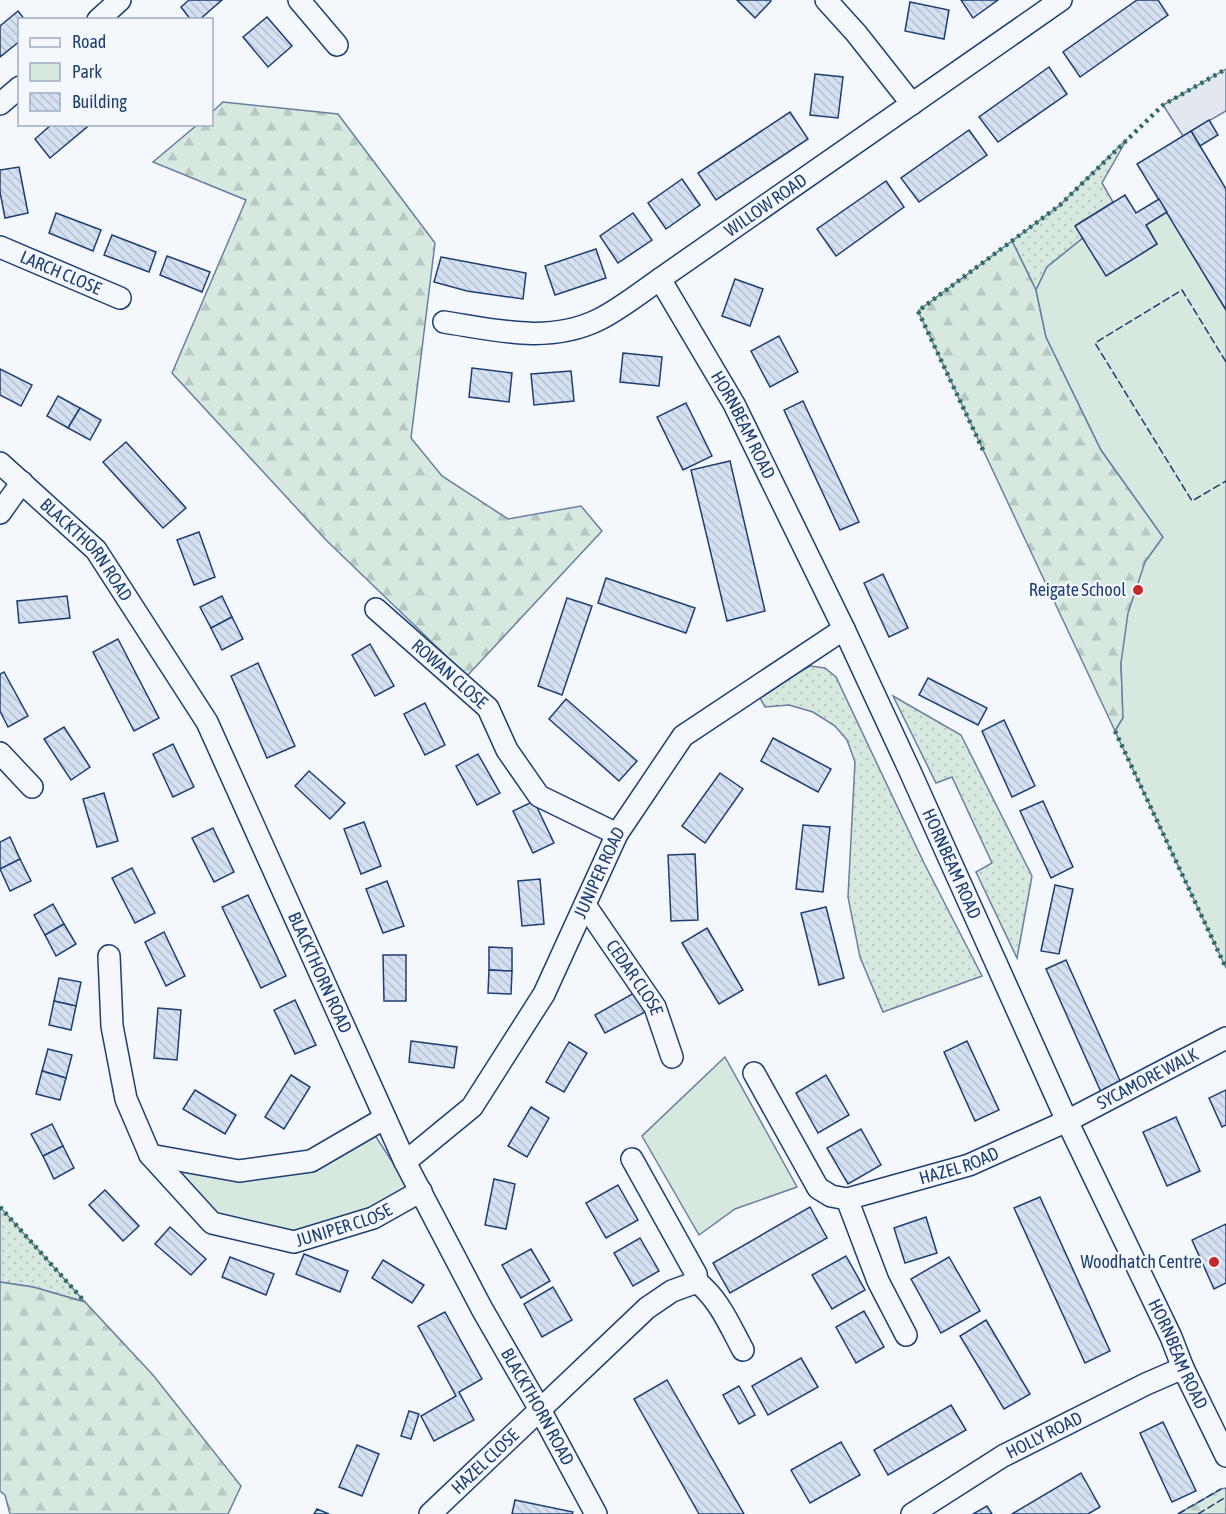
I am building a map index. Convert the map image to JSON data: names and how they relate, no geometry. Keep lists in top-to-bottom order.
{
  "streets": {
    "street": [
      "WILLOW ROAD",
      "LARCH CLOSE",
      "HORNBEAM ROAD",
      "BLACKTHORN ROAD",
      "ROWAN CLOSE",
      "JUNIPER ROAD",
      "CEDAR CLOSE",
      "SYCAMORE WALK",
      "HAZEL ROAD",
      "JUNIPER CLOSE",
      "HOLLY ROAD",
      "HAZEL CLOSE"
    ]
  },
  "crossings": [
    ["WILLOW ROAD", "HORNBEAM ROAD"],
    ["HORNBEAM ROAD", "JUNIPER ROAD"],
    ["HORNBEAM ROAD", "SYCAMORE WALK"],
    ["HORNBEAM ROAD", "HAZEL ROAD"],
    ["HORNBEAM ROAD", "HOLLY ROAD"],
    ["BLACKTHORN ROAD", "JUNIPER ROAD"],
    ["BLACKTHORN ROAD", "JUNIPER CLOSE"],
    ["BLACKTHORN ROAD", "HAZEL CLOSE"],
    ["ROWAN CLOSE", "JUNIPER ROAD"],
    ["JUNIPER ROAD", "CEDAR CLOSE"],
    ["SYCAMORE WALK", "HAZEL ROAD"]
  ],
  "places": ["Reigate School", "Woodhatch Centre"],
  "legend": ["Road", "Park", "Building"]
}
